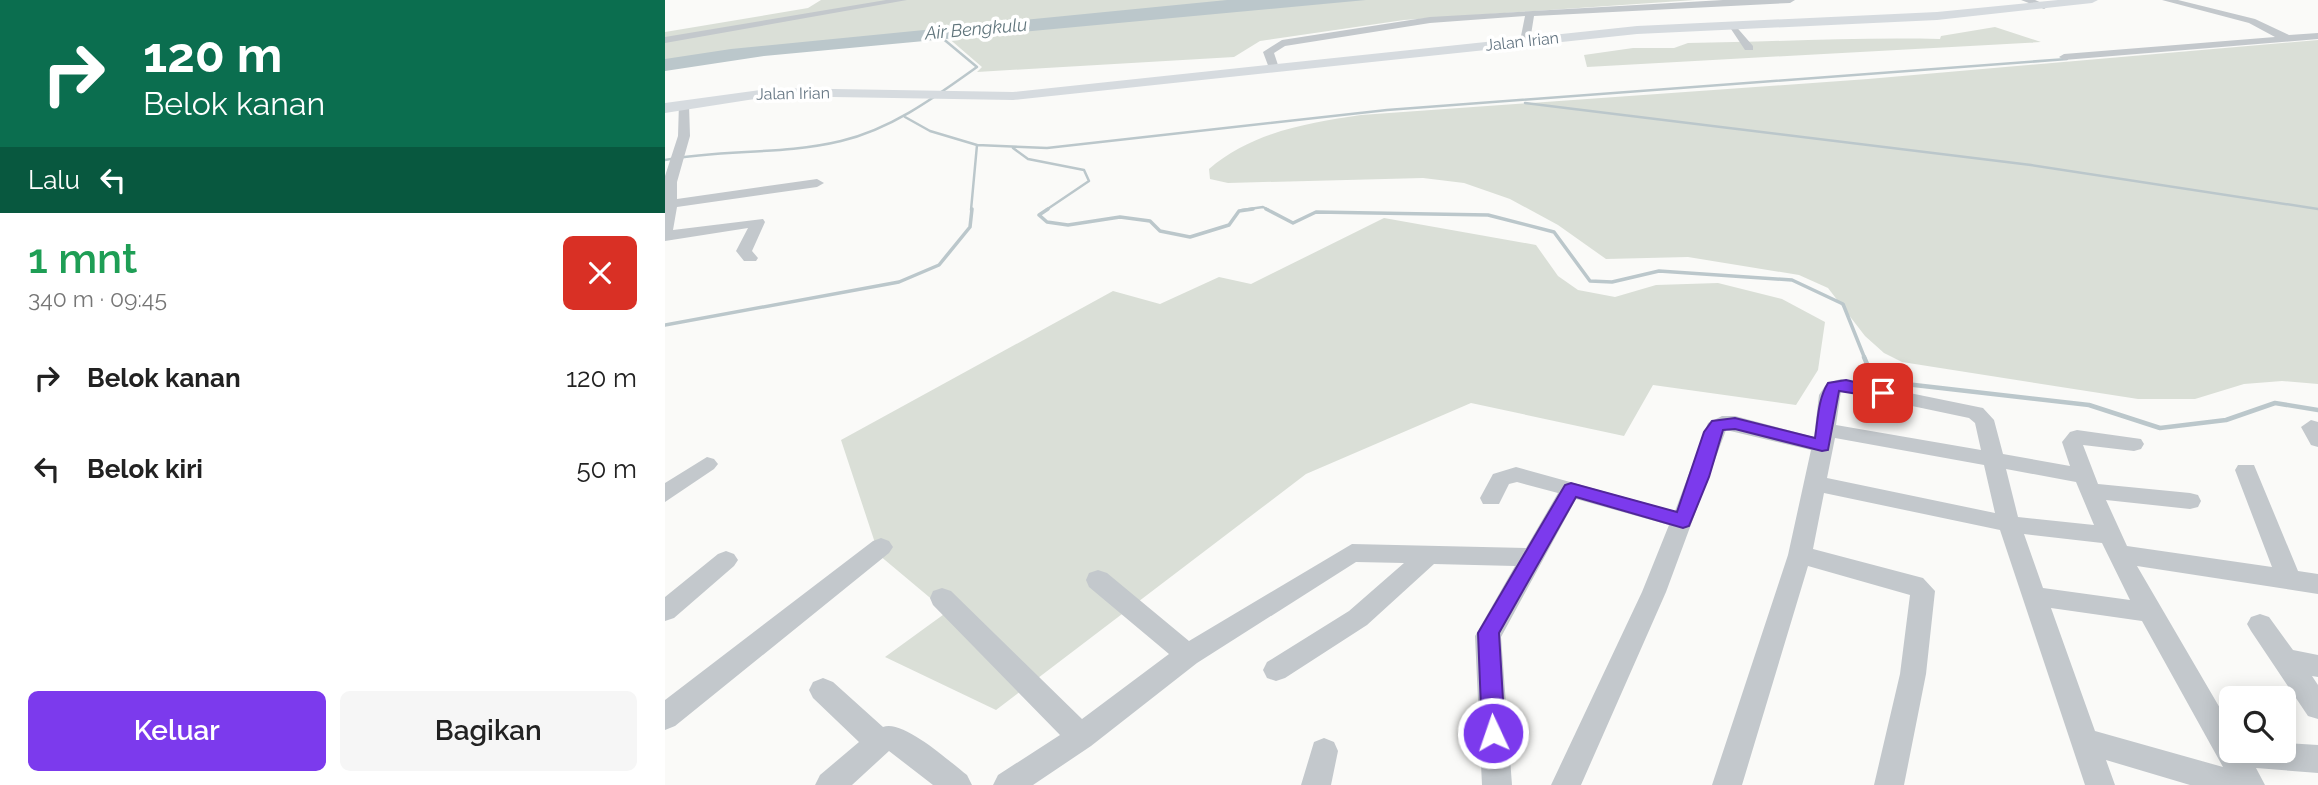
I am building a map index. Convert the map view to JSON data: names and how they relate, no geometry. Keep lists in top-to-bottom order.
{
  "streets": {
    "main road": ["Jalan Irian"]
  },
  "water": ["Air Bengkulu"],
  "page": {
    "turn": ["120 m", "Belok kanan"],
    "then": "Lalu",
    "heading": ["1 mnt", "340 m · 09:45"],
    "list": [
      {
        "name": "Belok kanan",
        "value": "120 m"
      },
      {
        "name": "Belok kiri",
        "value": "50 m"
      }
    ],
    "buttons": ["Keluar", "Bagikan"]
  }
}
